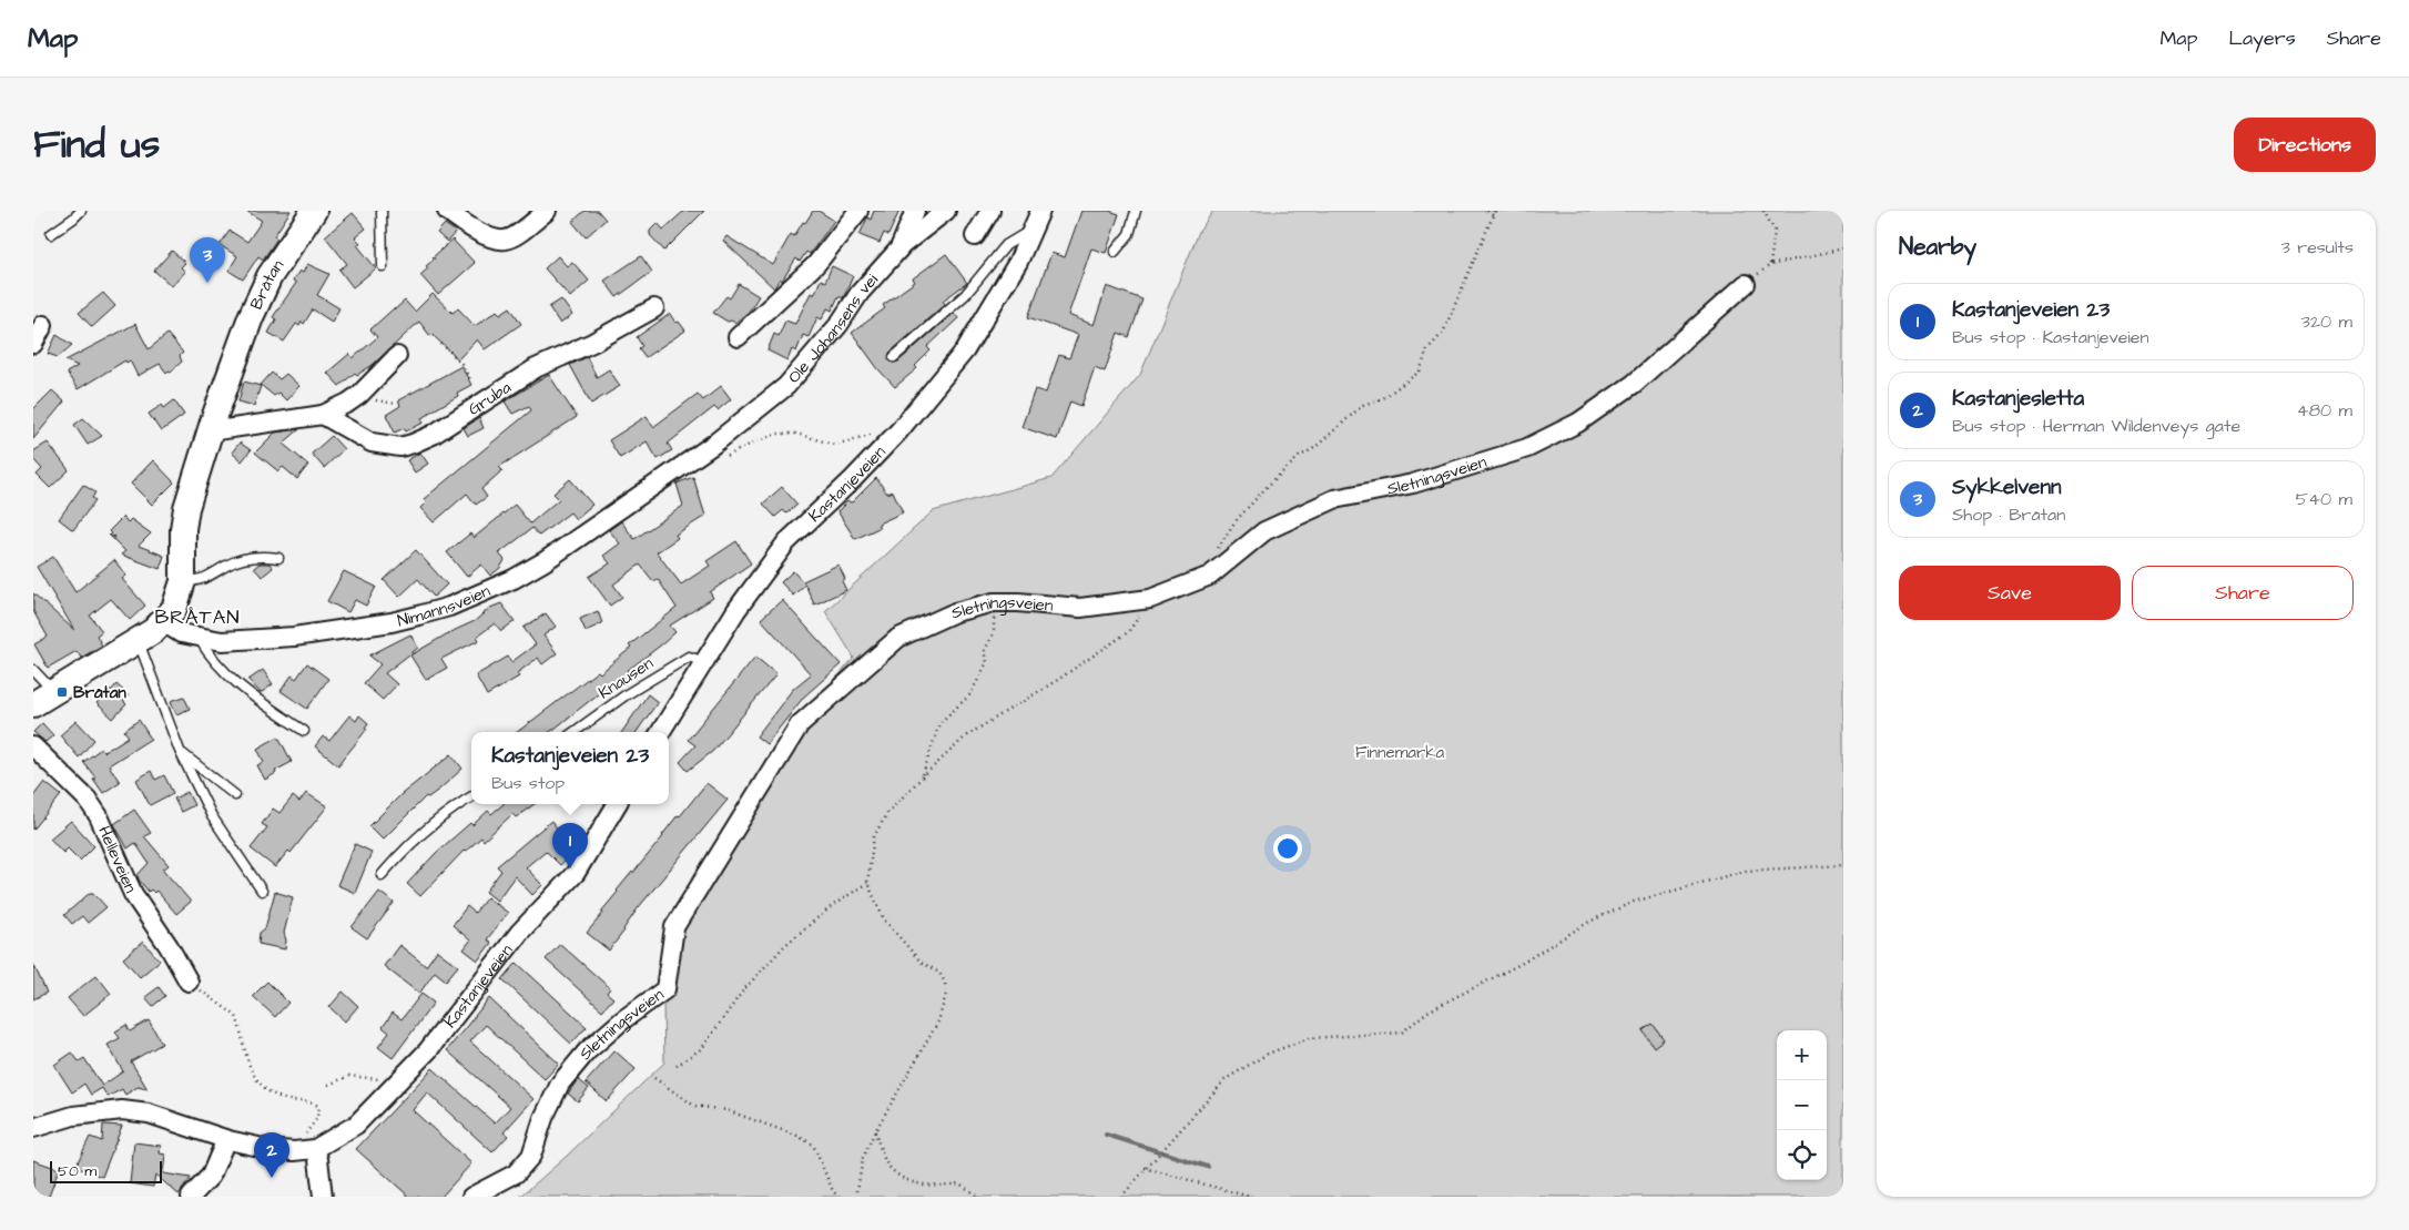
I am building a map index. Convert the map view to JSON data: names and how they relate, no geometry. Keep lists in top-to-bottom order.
{
  "streets": {
    "main road": ["Bråtan"],
    "street": [
      "Ole Johansens vei",
      "Gruba",
      "Sletningsveien",
      "Kastanjeveien",
      "Nimannsveien",
      "Helleveien"
    ],
    "lane": ["Knausen"]
  },
  "crossings": [
    ["Bråtan", "Nimannsveien"],
    ["Ole Johansens vei", "Nimannsveien"],
    ["Kastanjeveien", "Knausen"]
  ],
  "districts": ["BRÅTAN"],
  "parks": ["Finnemarka"],
  "places": {
    "transit": ["Bråtan"]
  },
  "scale_bar": "50 m",
  "page": {
    "header": "Map",
    "nav": ["Map", "Layers", "Share"],
    "title": "Find us",
    "buttons": [
      "Directions",
      ["Save", "Share"]
    ],
    "heading": ["Nearby", "3 results"],
    "pins": ["3", "1", "2"],
    "list": [
      {
        "mark": "1",
        "name": "Kastanjeveien 23",
        "note": "Bus stop · Kastanjeveien",
        "value": "320 m"
      },
      {
        "mark": "2",
        "name": "Kastanjesletta",
        "note": "Bus stop · Herman Wildenveys gate",
        "value": "480 m"
      },
      {
        "mark": "3",
        "name": "Sykkelvenn",
        "note": "Shop · Bråtan",
        "value": "540 m"
      }
    ],
    "popup": ["Kastanjeveien 23", "Bus stop"],
    "map_buttons": ["+", "−"],
    "scale": "50 m"
  }
}
